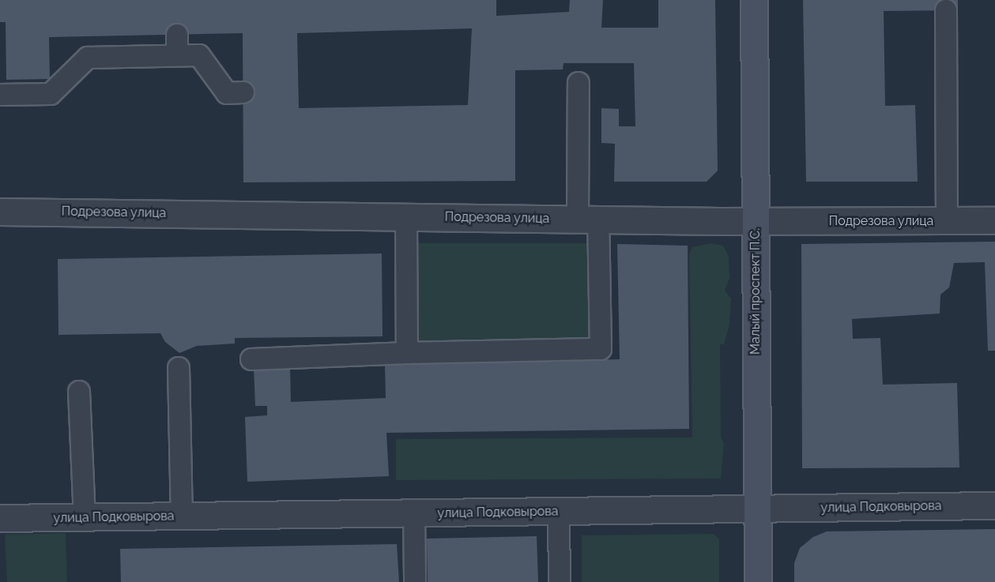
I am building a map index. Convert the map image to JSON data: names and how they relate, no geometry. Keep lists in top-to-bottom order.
{
  "streets": {
    "street": ["Подрезова улица", "Малый проспект П.С.", "улица Подковырова"]
  },
  "crossings": [
    ["Подрезова улица", "Малый проспект П.С."],
    ["Малый проспект П.С.", "улица Подковырова"]
  ]
}
